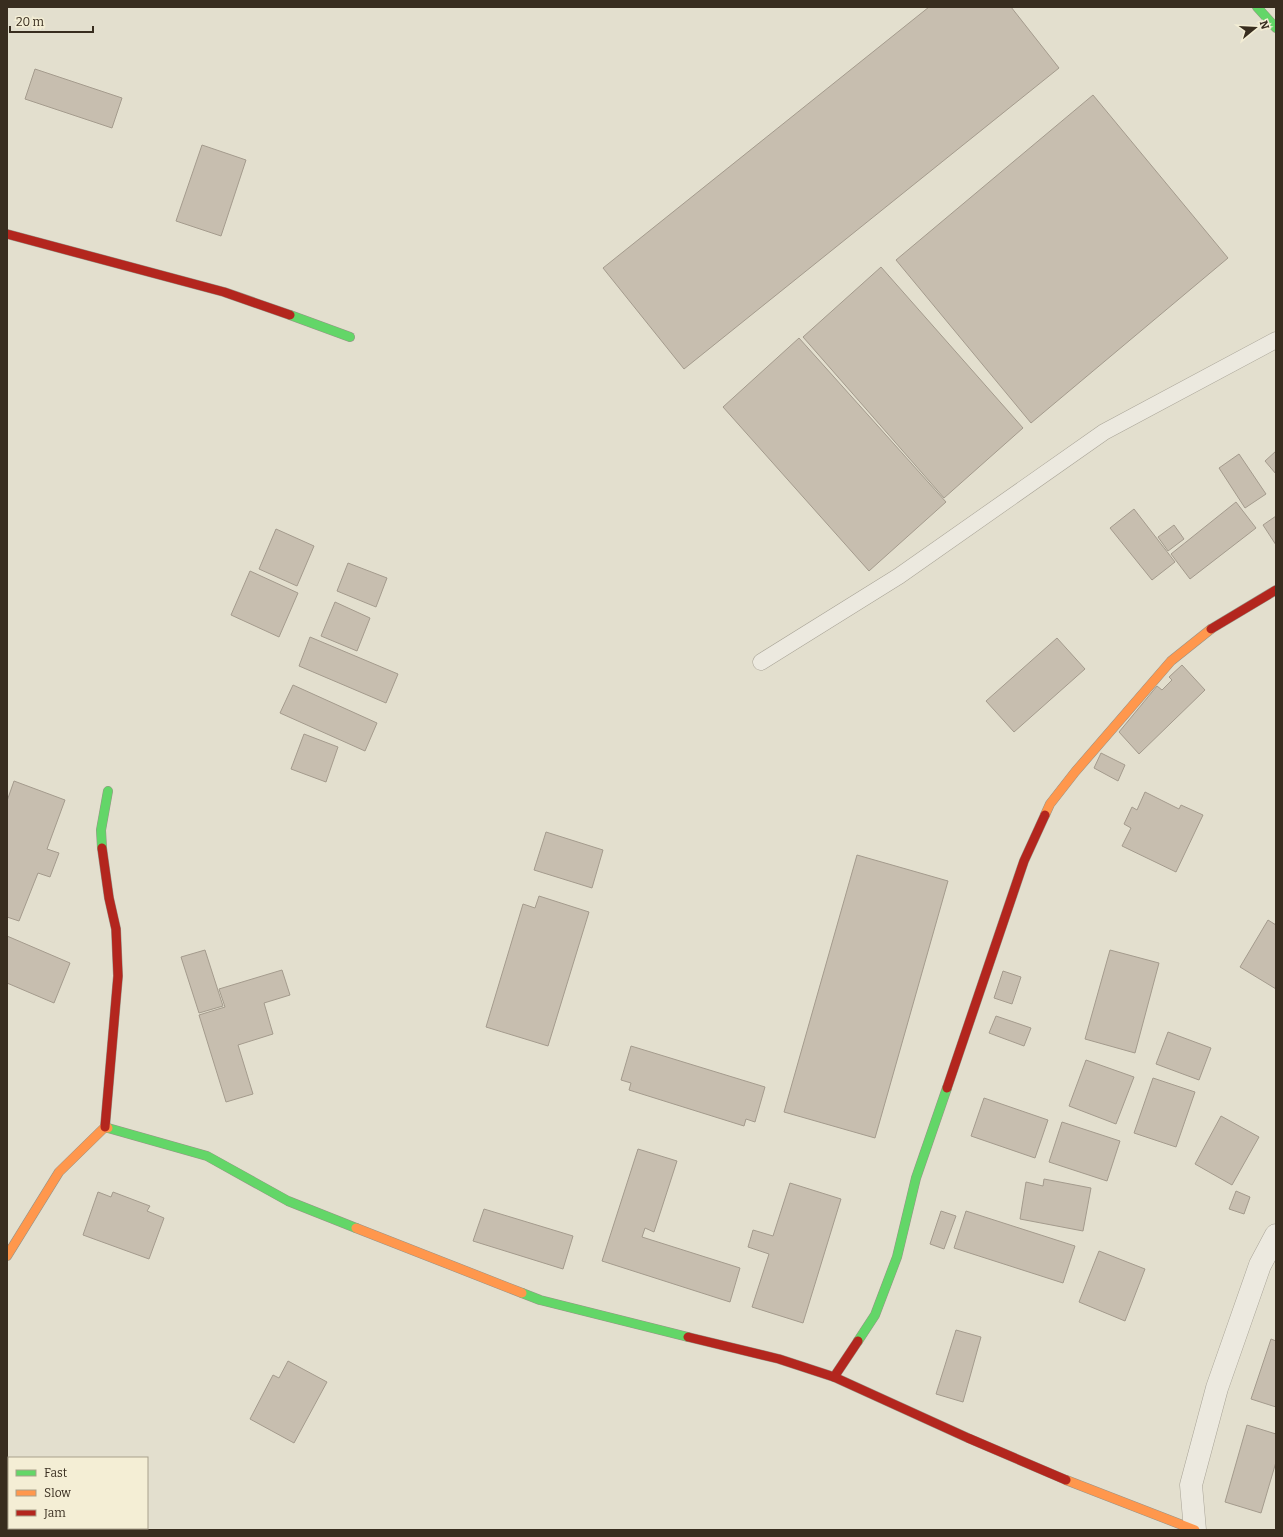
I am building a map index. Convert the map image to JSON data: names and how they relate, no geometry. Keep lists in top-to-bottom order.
{
  "legend": ["Fast", "Slow", "Jam"],
  "scale_bar": "20 m",
  "north": "right"
}
